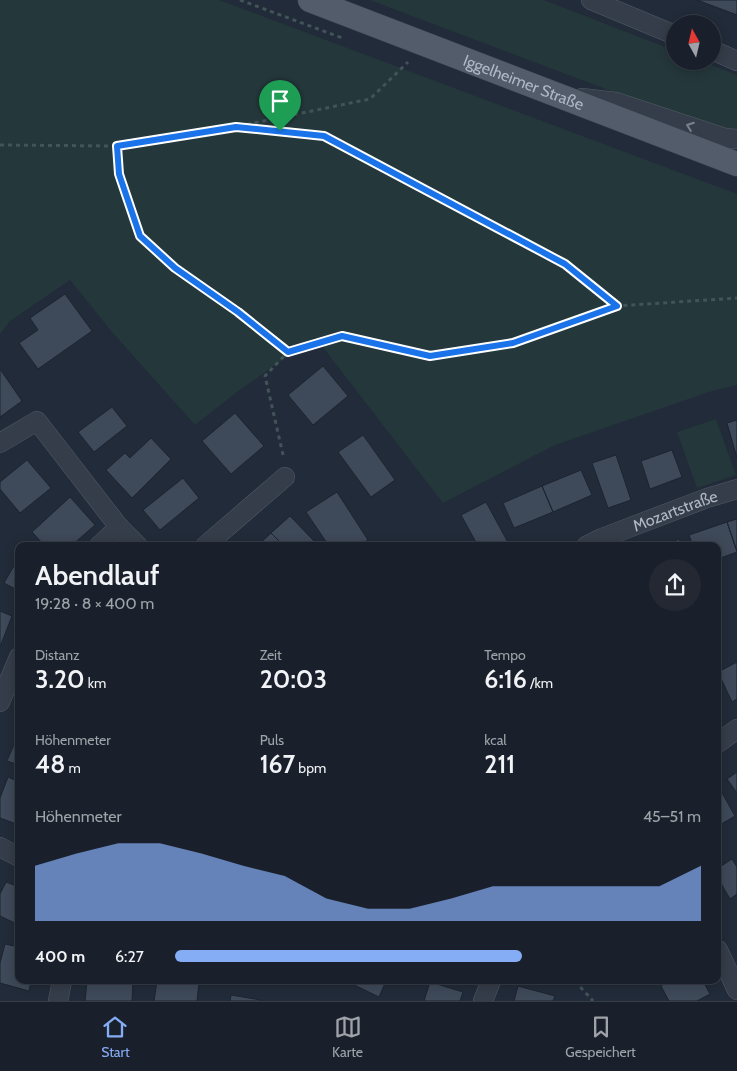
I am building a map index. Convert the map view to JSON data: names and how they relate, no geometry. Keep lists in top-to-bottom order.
{
  "streets": {
    "main road": ["Iggelheimer Straße"],
    "street": ["Mozartstraße"]
  },
  "north": "top",
  "page": {
    "heading": ["Abendlauf", "19:28 · 8 × 400 m"],
    "stats": [
      ["Distanz", "3.20 km"],
      ["Zeit", "20:03"],
      ["Tempo", "6:16 /km"],
      ["Höhenmeter", "48 m"],
      ["Puls", "167 bpm"],
      ["kcal", "211"]
    ],
    "chart": ["Höhenmeter", "45–51 m"],
    "list": [
      {
        "name": "400 m",
        "note": "6:27"
      }
    ],
    "tabs": ["Start", "Karte", "Gespeichert"]
  }
}
